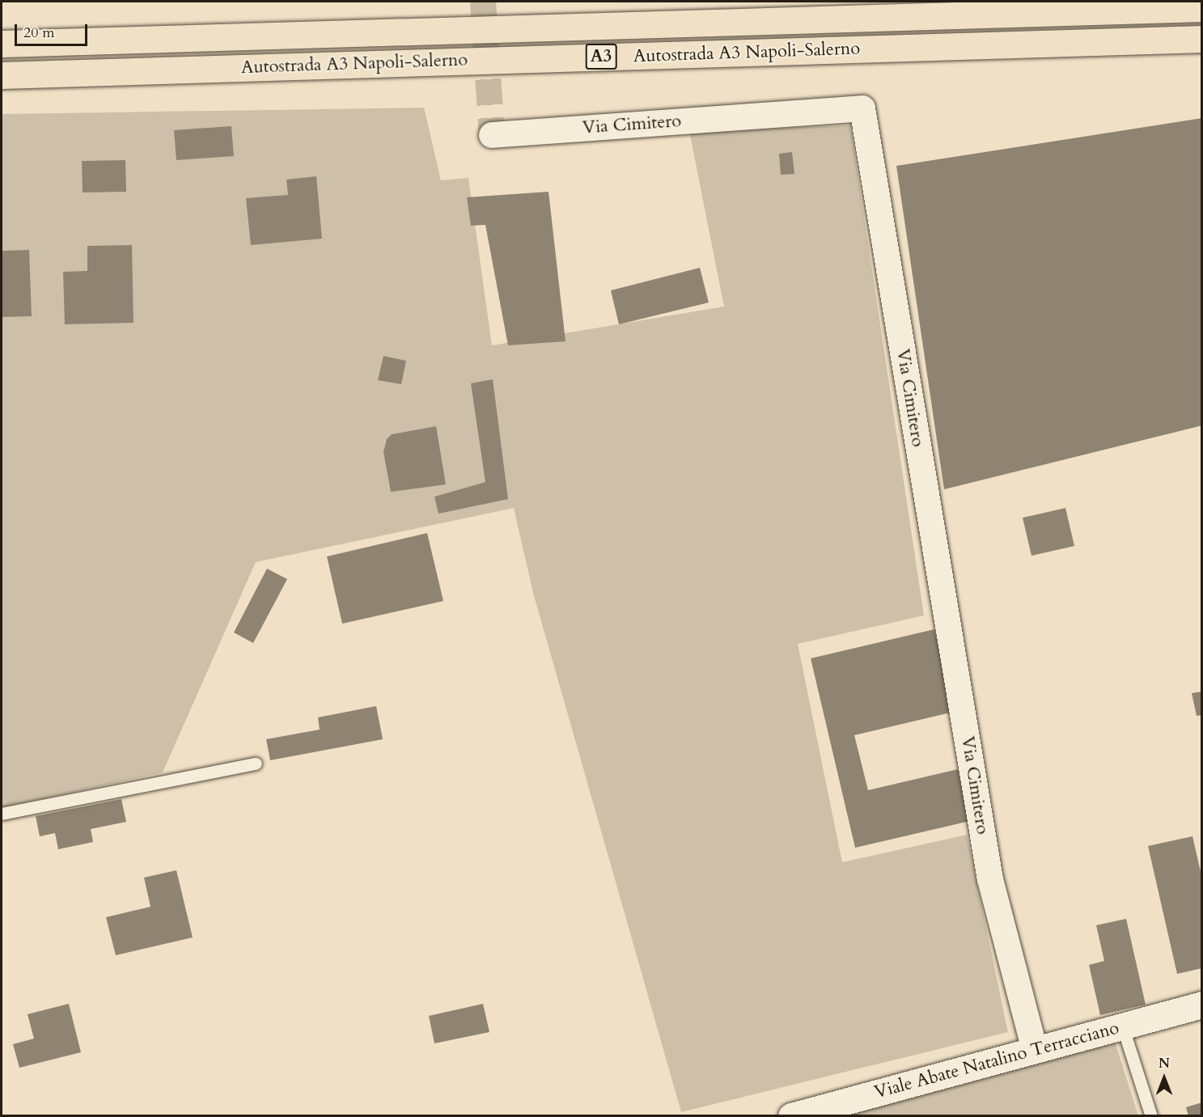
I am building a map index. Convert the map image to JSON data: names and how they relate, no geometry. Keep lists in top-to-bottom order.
{
  "streets": {
    "highway": ["Autostrada A3 Napoli-Salerno", "A3"],
    "street": ["Via Cimitero", "Viale Abate Natalino Terracciano"]
  },
  "crossings": [
    ["Via Cimitero", "Viale Abate Natalino Terracciano"]
  ],
  "scale_bar": "20 m",
  "north": "top"
}
